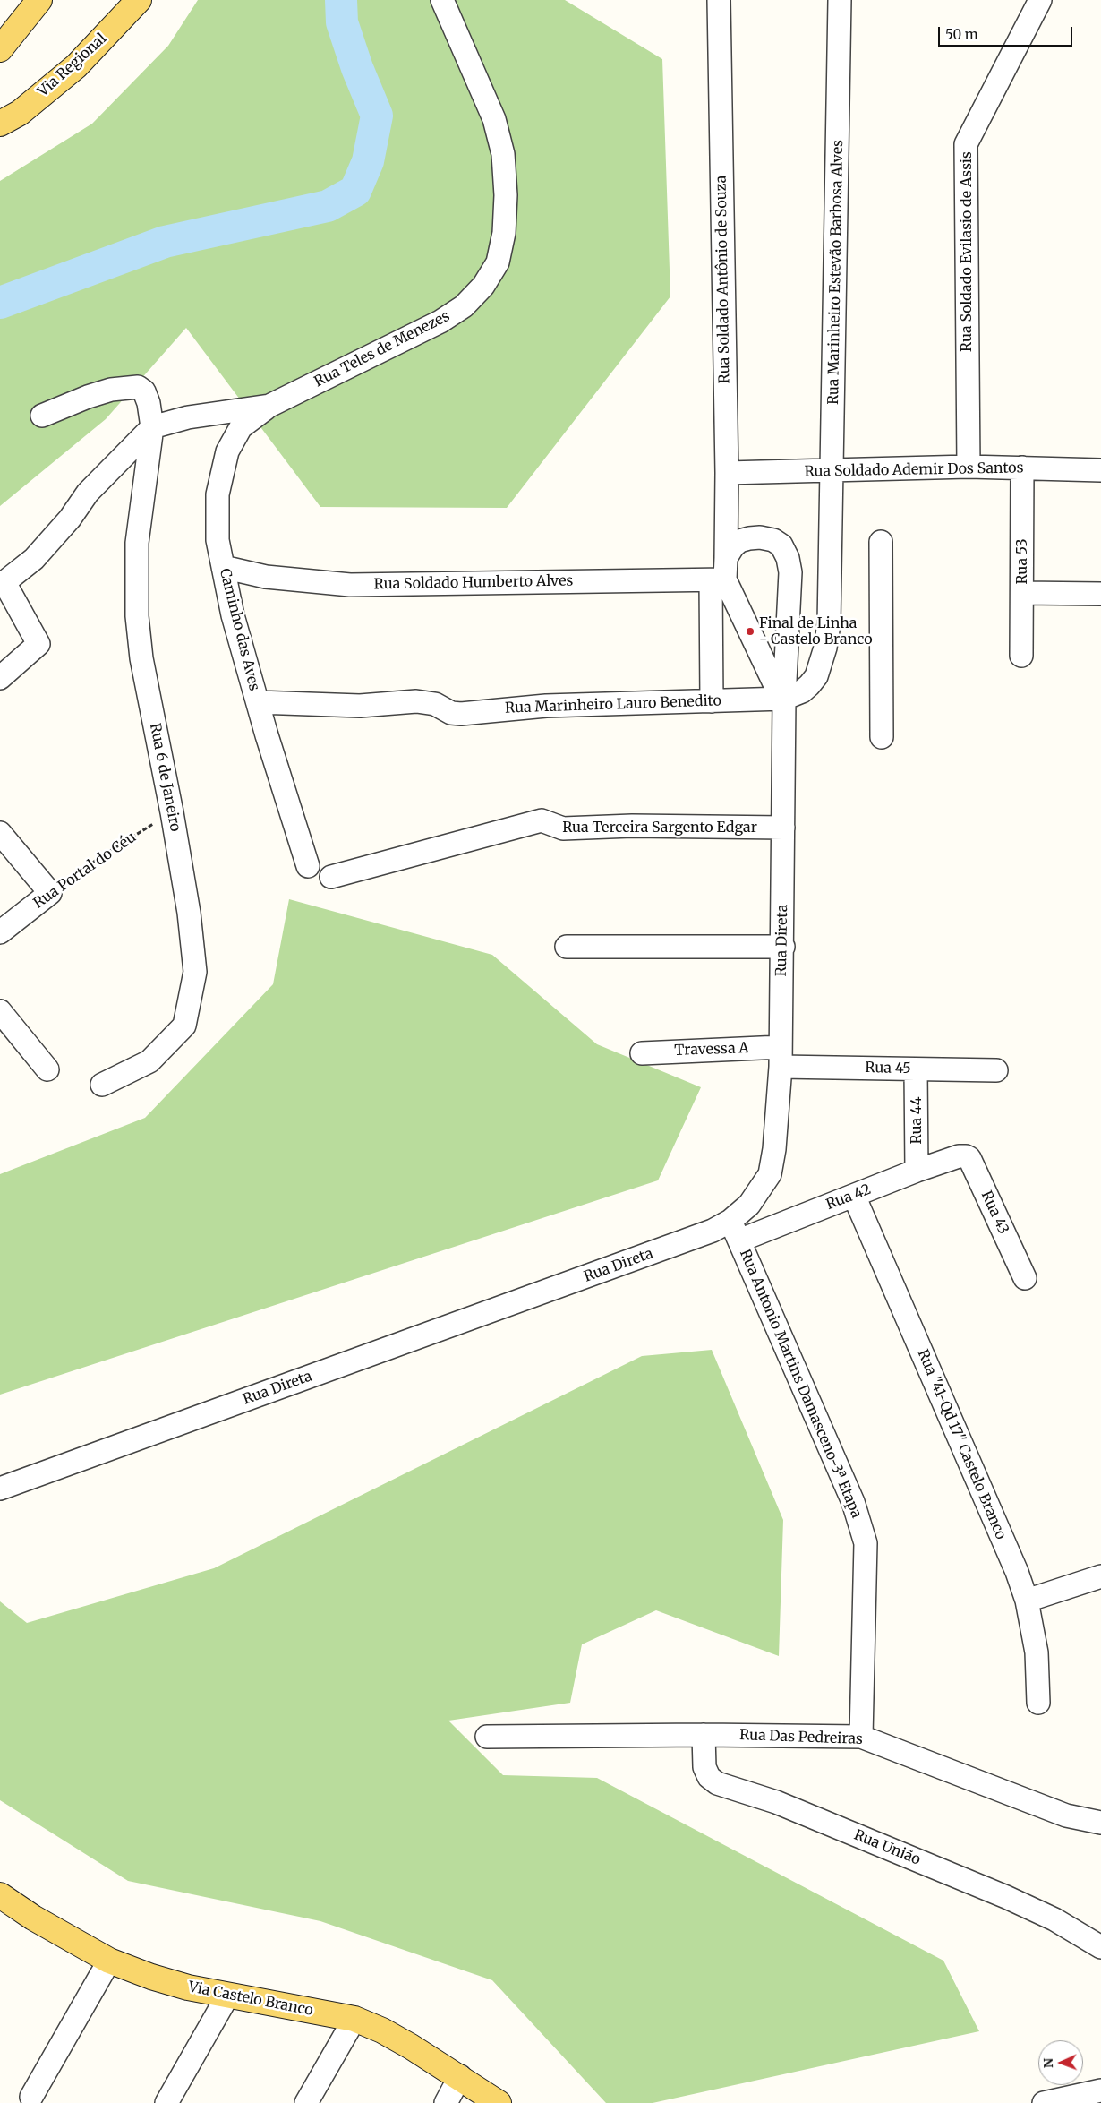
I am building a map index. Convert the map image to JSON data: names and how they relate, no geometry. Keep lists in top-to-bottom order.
{
  "streets": {
    "main road": ["Via Regional", "Via Castelo Branco"],
    "street": [
      "Rua Soldado Evilasio de Assis",
      "Rua Marinheiro Estevão Barbosa Alves",
      "Rua Soldado Antônio de Souza",
      "Rua Teles de Menezes",
      "Rua Soldado Ademir Dos Santos",
      "Rua 53",
      "Rua Soldado Humberto Alves",
      "Caminho das Aves",
      "Rua Marinheiro Lauro Benedito",
      "Rua 6 de Janeiro",
      "Rua Terceira Sargento Edgar",
      "Rua Portal do Céu",
      "Rua Direta",
      "Travessa A",
      "Rua 45",
      "Rua 44",
      "Rua 42",
      "Rua 43",
      "Rua Antonio Martins Damasceno-3ª Etapa",
      "Rua \"41-Qd 17\" Castelo Branco",
      "Rua Das Pedreiras",
      "Rua União"
    ]
  },
  "crossings": [
    ["Rua Soldado Evilasio de Assis", "Rua Soldado Ademir Dos Santos"],
    ["Rua Marinheiro Estevão Barbosa Alves", "Rua Soldado Ademir Dos Santos"],
    ["Rua Marinheiro Estevão Barbosa Alves", "Rua Marinheiro Lauro Benedito"],
    ["Rua Marinheiro Estevão Barbosa Alves", "Rua Direta"],
    ["Rua Soldado Antônio de Souza", "Rua Soldado Ademir Dos Santos"],
    ["Rua Soldado Antônio de Souza", "Rua Soldado Humberto Alves"],
    ["Rua Soldado Antônio de Souza", "Rua Marinheiro Lauro Benedito"],
    ["Rua Soldado Antônio de Souza", "Rua Direta"],
    ["Rua Teles de Menezes", "Caminho das Aves"],
    ["Rua Teles de Menezes", "Rua 6 de Janeiro"],
    ["Rua Soldado Ademir Dos Santos", "Rua 53"],
    ["Rua Soldado Humberto Alves", "Caminho das Aves"],
    ["Rua Soldado Humberto Alves", "Rua Direta"],
    ["Caminho das Aves", "Rua Marinheiro Lauro Benedito"],
    ["Rua Marinheiro Lauro Benedito", "Rua Direta"],
    ["Rua 6 de Janeiro", "Rua Portal do Céu"],
    ["Rua Terceira Sargento Edgar", "Rua Direta"],
    ["Rua Direta", "Travessa A"],
    ["Rua Direta", "Rua 45"],
    ["Rua Direta", "Rua 42"],
    ["Rua Direta", "Rua Antonio Martins Damasceno-3ª Etapa"],
    ["Travessa A", "Rua 45"],
    ["Rua 45", "Rua 44"],
    ["Rua 44", "Rua 42"],
    ["Rua 42", "Rua 43"],
    ["Rua 42", "Rua Antonio Martins Damasceno-3ª Etapa"],
    ["Rua 42", "Rua \"41-Qd 17\" Castelo Branco"],
    ["Rua Antonio Martins Damasceno-3ª Etapa", "Rua Das Pedreiras"],
    ["Rua Das Pedreiras", "Rua União"]
  ],
  "places": ["Final de Linha - Castelo Branco"],
  "scale_bar": "50 m",
  "north": "left"
}
